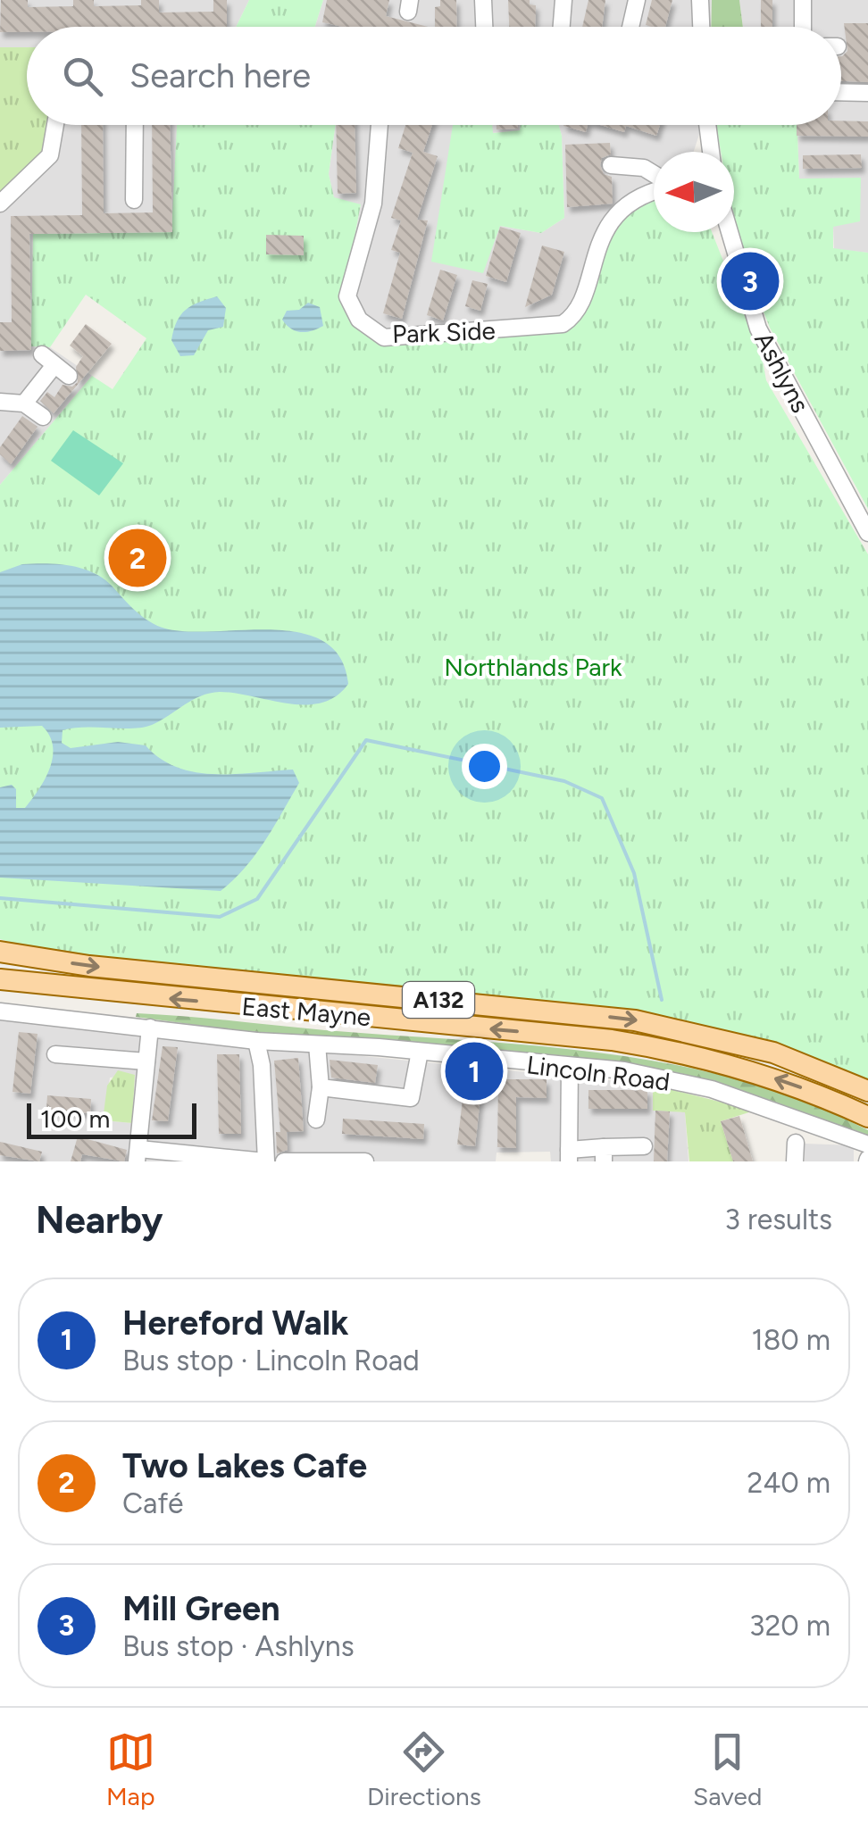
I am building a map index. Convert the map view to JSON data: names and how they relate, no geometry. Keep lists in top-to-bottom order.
{
  "streets": {
    "main road": ["A132", "East Mayne"],
    "street": ["Park Side", "Ashlyns", "Lincoln Road"]
  },
  "parks": ["Northlands Park"],
  "scale_bar": "100 m",
  "north": "left",
  "page": {
    "search": "Search here",
    "pins": ["3", "2", "1"],
    "scale": "100 m",
    "heading": ["Nearby", "3 results"],
    "list": [
      {
        "mark": "1",
        "name": "Hereford Walk",
        "note": "Bus stop · Lincoln Road",
        "value": "180 m"
      },
      {
        "mark": "2",
        "name": "Two Lakes Cafe",
        "note": "Café",
        "value": "240 m"
      },
      {
        "mark": "3",
        "name": "Mill Green",
        "note": "Bus stop · Ashlyns",
        "value": "320 m"
      }
    ],
    "nav": ["Map", "Directions", "Saved"]
  }
}
